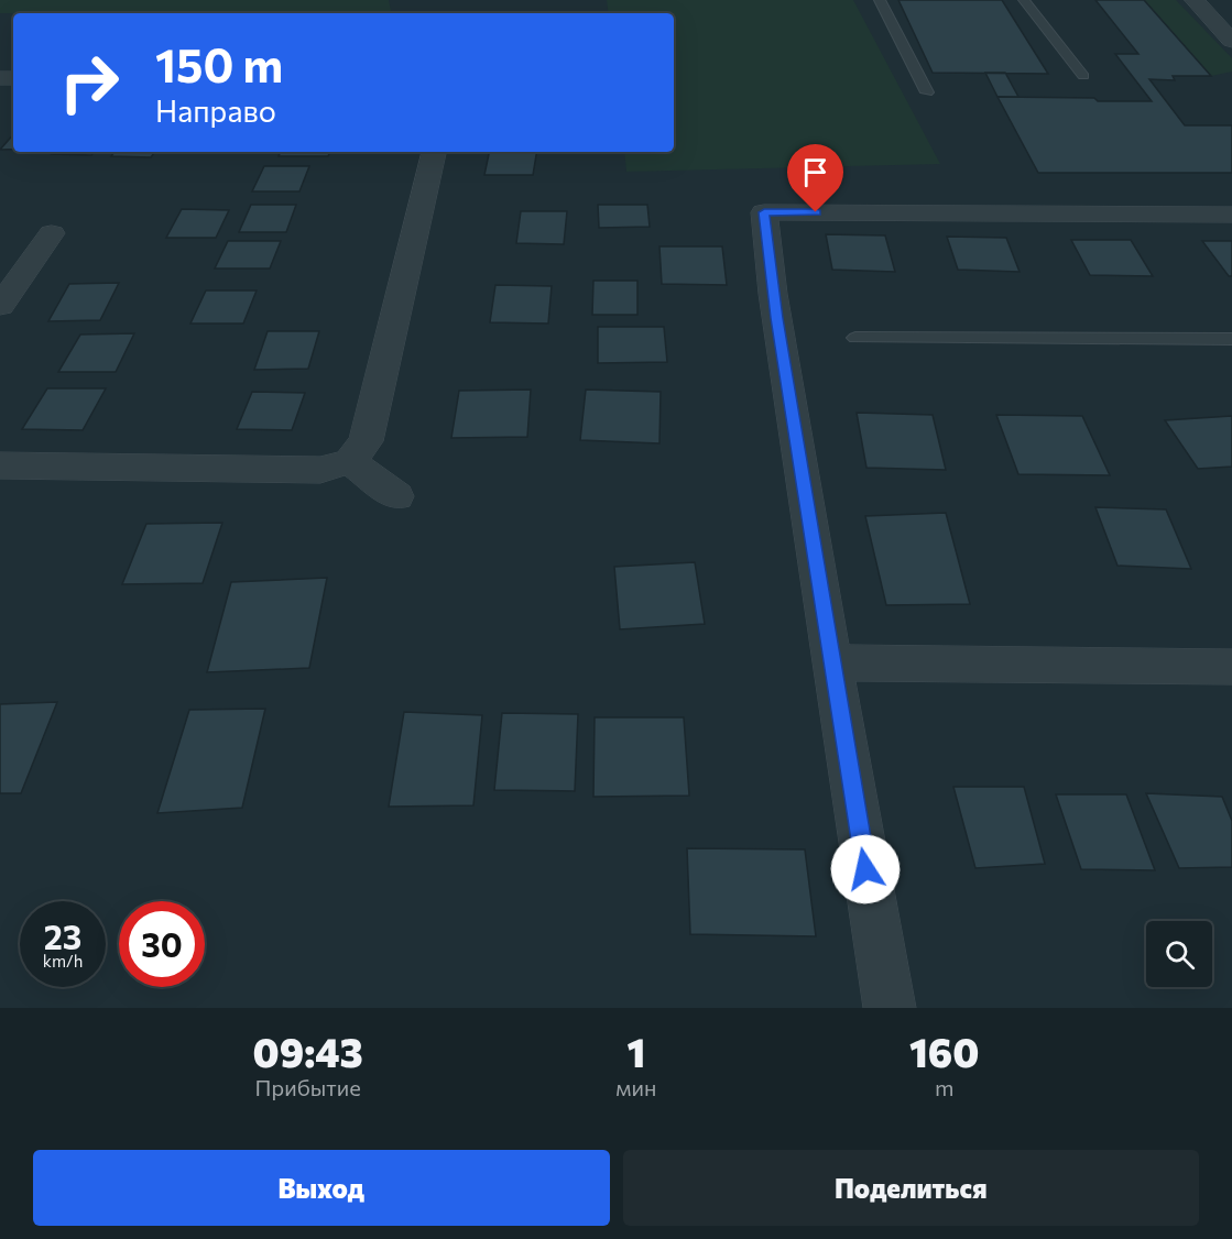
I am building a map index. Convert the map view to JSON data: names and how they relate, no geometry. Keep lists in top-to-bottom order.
{
  "page": {
    "turn": ["150 m", "Направо"],
    "speed": "23 km/h",
    "limit": "30",
    "eta": [
      "09:43",
      "Прибытие",
      "1",
      "мин",
      "160",
      "m"
    ],
    "buttons": ["Выход", "Поделиться"]
  }
}
